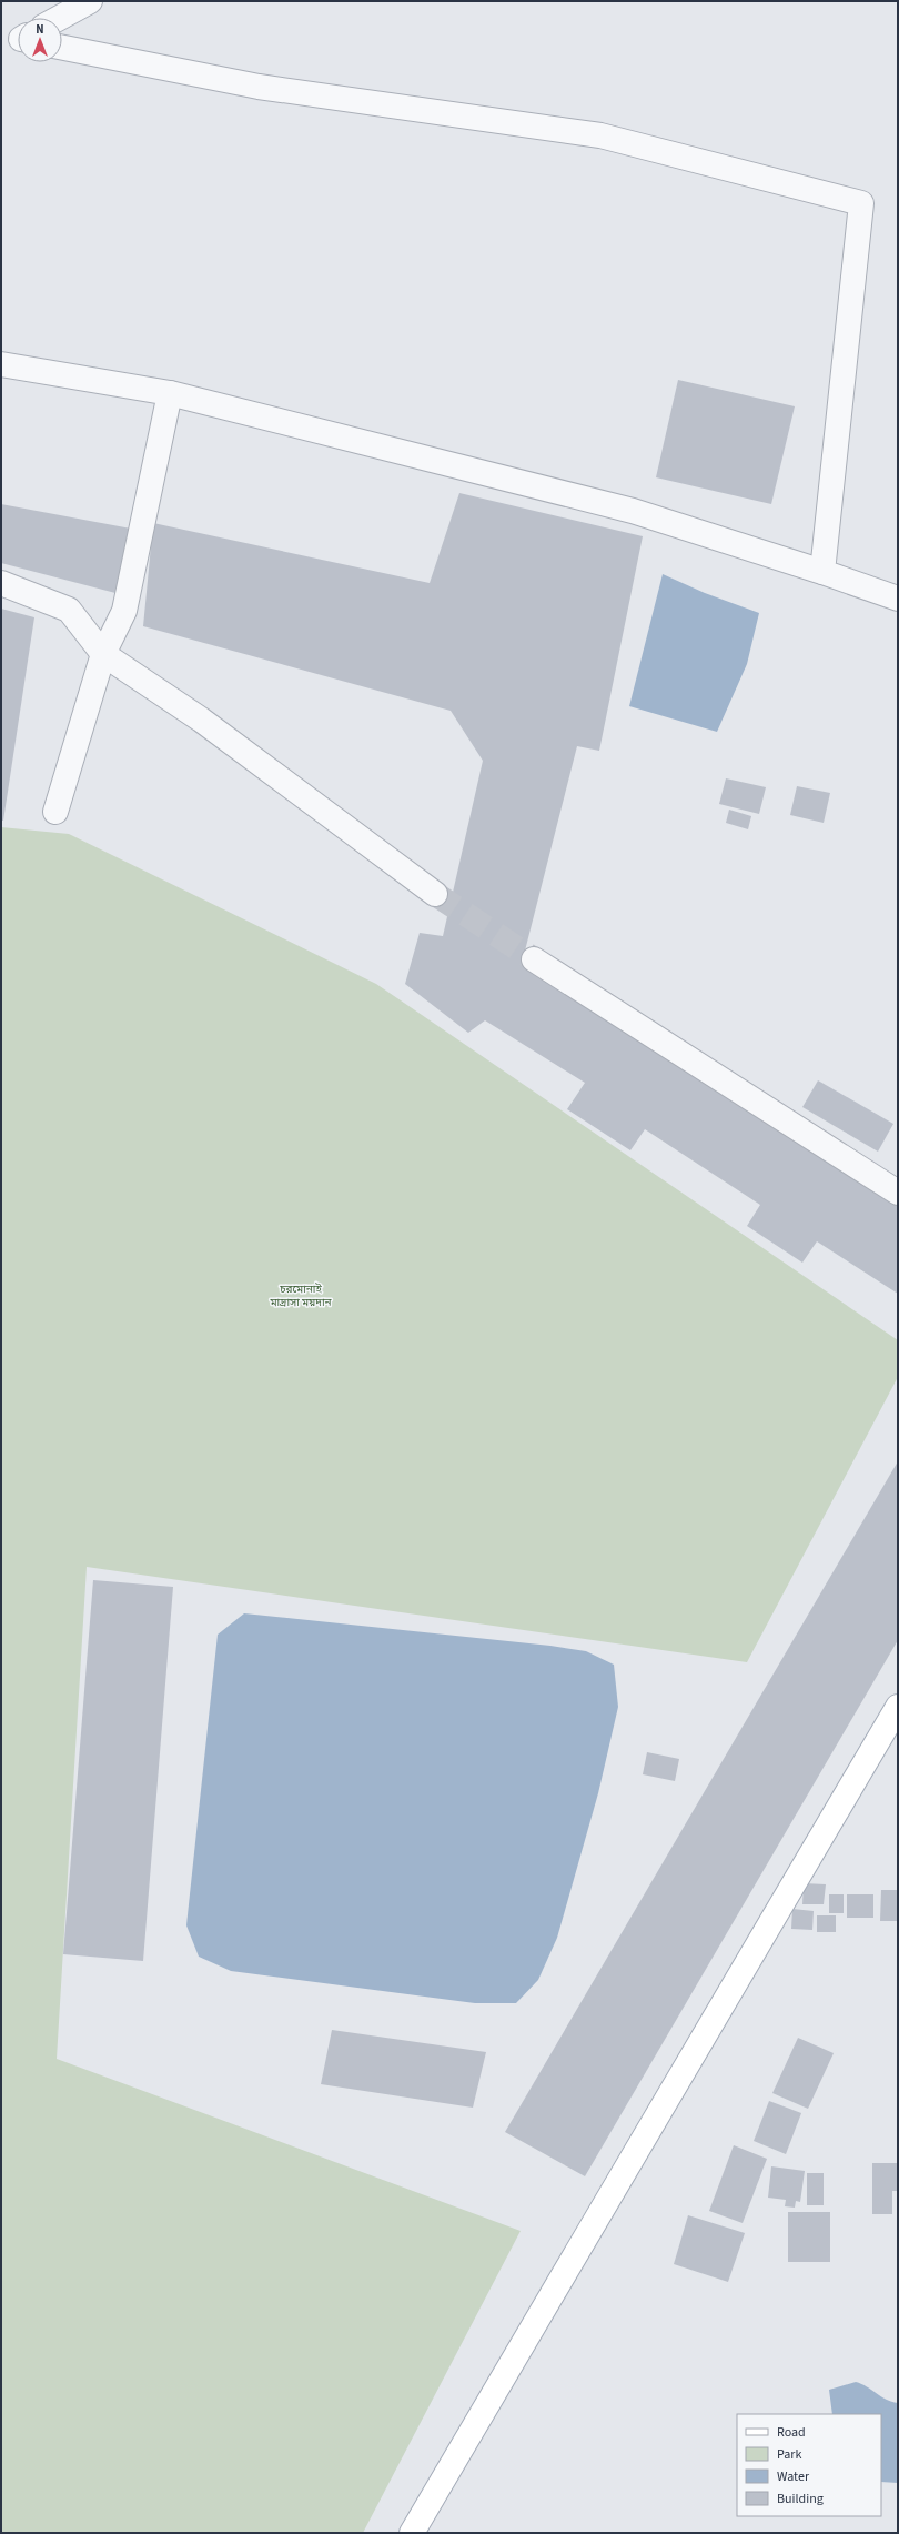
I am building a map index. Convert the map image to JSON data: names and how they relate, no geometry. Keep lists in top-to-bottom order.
{
  "parks": ["চরমোনাই মাদ্রাসা ময়দান"],
  "legend": [
    "Road",
    "Park",
    "Water",
    "Building"
  ],
  "north": "top"
}
